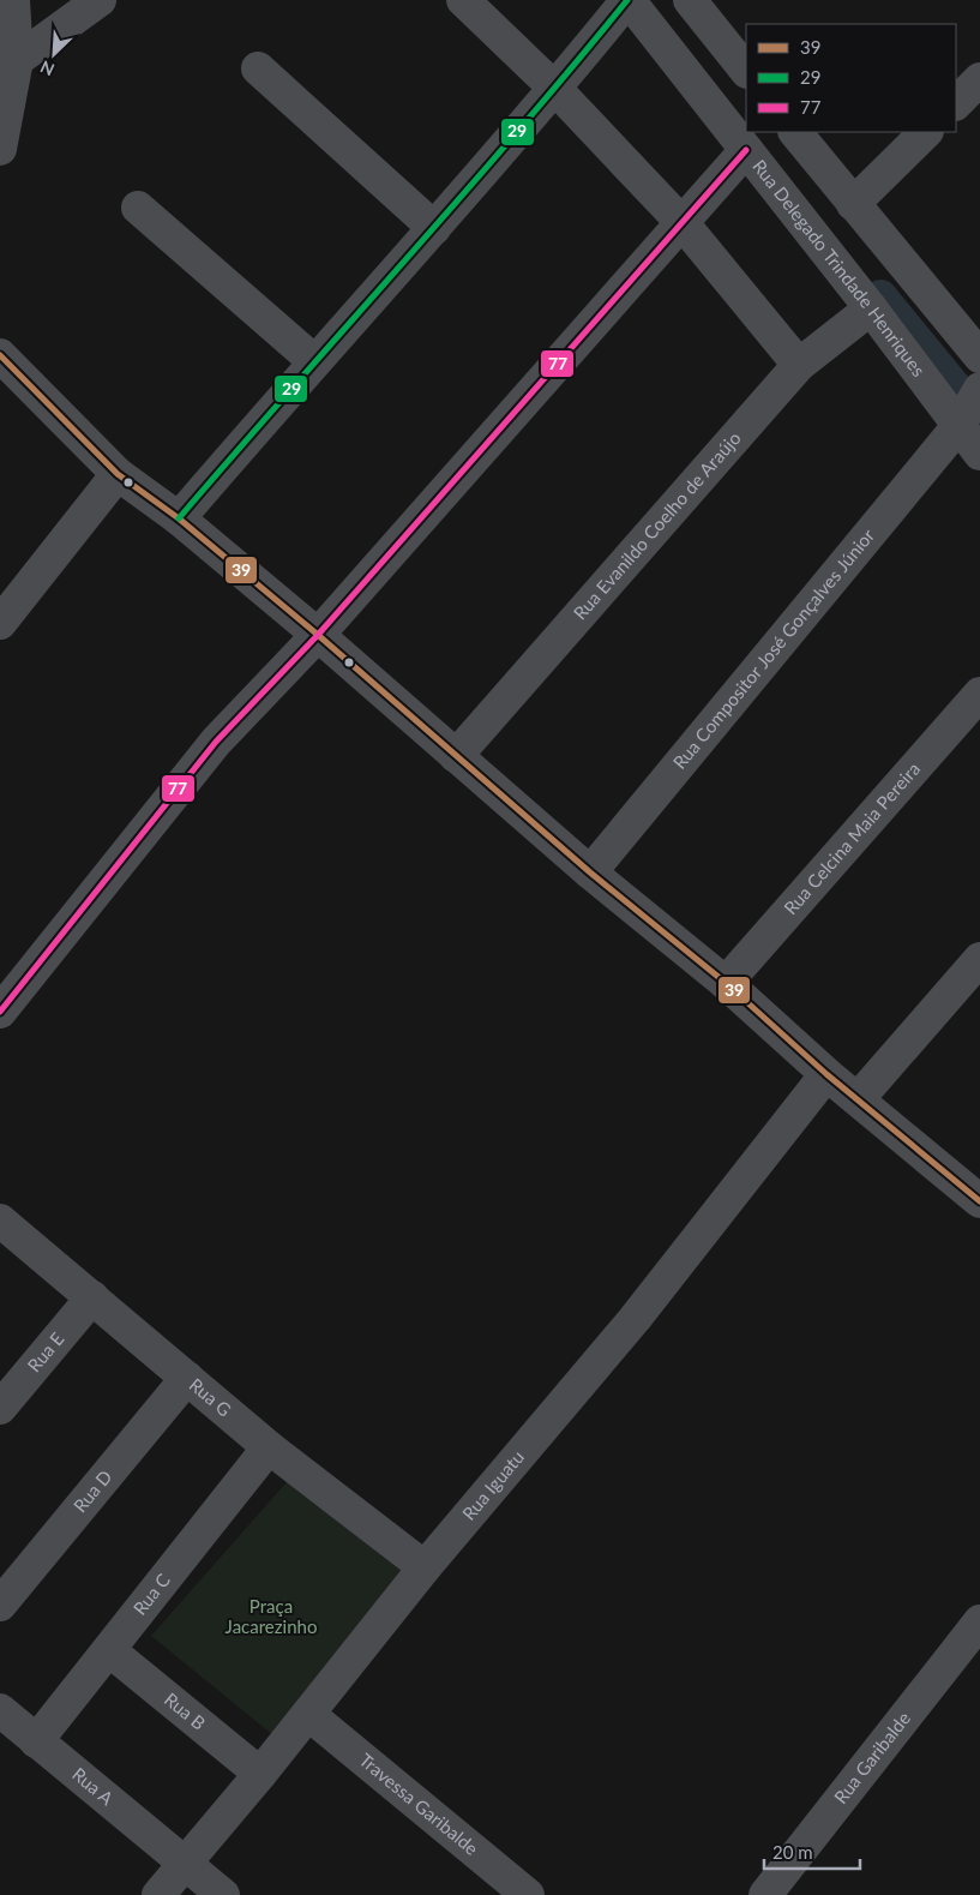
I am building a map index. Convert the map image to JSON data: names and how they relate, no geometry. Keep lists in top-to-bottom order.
{
  "streets": {
    "street": [
      "Rua Delegado Trindade Henriques",
      "Rua Evanildo Coelho de Araújo",
      "Rua Compositor José Gonçalves Júnior",
      "Rua Celcina Maia Pereira",
      "Rua E",
      "Rua G",
      "Rua Iguatu",
      "Rua D",
      "Rua C",
      "Rua B",
      "Rua Garibalde",
      "Rua A",
      "Travessa Garibalde"
    ]
  },
  "crossings": [
    ["Rua Delegado Trindade Henriques", "Rua Evanildo Coelho de Araújo"],
    ["Rua Delegado Trindade Henriques", "Rua Compositor José Gonçalves Júnior"],
    ["Rua E", "Rua G"],
    ["Rua G", "Rua Iguatu"],
    ["Rua G", "Rua D"],
    ["Rua G", "Rua C"],
    ["Rua Iguatu", "Rua B"],
    ["Rua Iguatu", "Rua A"],
    ["Rua Iguatu", "Travessa Garibalde"],
    ["Rua C", "Rua B"],
    ["Rua C", "Rua A"]
  ],
  "parks": ["Praça Jacarezinho"],
  "lines": ["transit line 29", "transit line 77", "transit line 39"],
  "legend": ["39", "29", "77"],
  "scale_bar": "20 m",
  "north": "bottom left"
}
